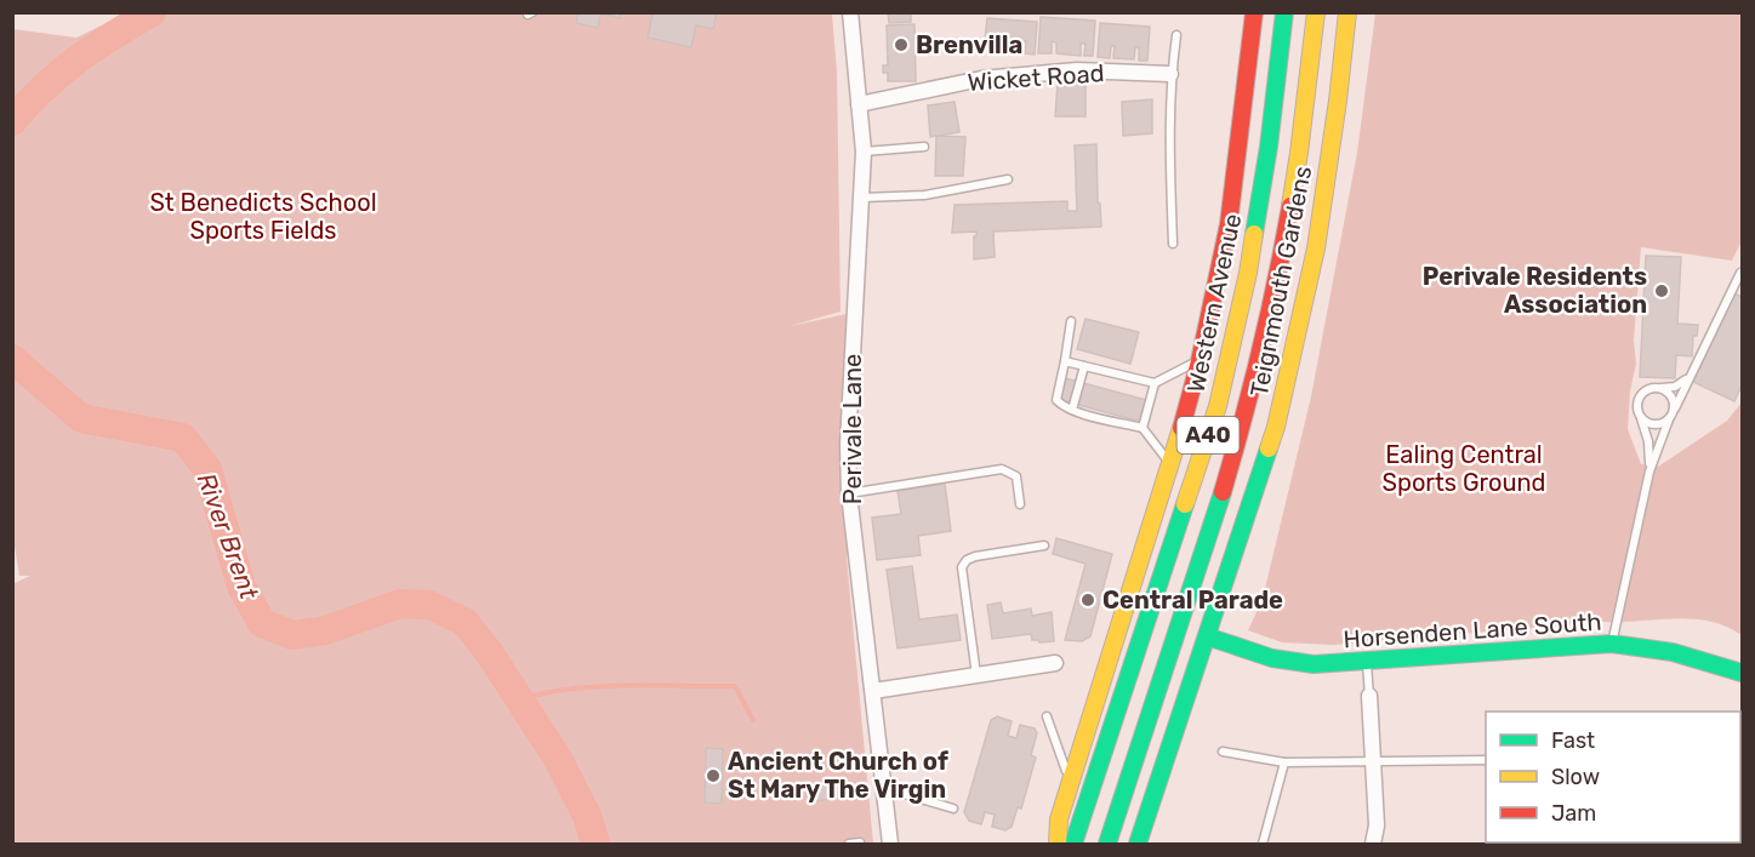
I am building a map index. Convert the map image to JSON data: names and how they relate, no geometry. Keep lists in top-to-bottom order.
{
  "streets": {
    "main road": [
      "Teignmouth Gardens",
      "Western Avenue",
      "A40",
      "Horsenden Lane South"
    ],
    "street": ["Wicket Road", "Perivale Lane"]
  },
  "crossings": [
    ["Wicket Road", "Perivale Lane"],
    ["Teignmouth Gardens", "Horsenden Lane South"]
  ],
  "water": ["River Brent"],
  "parks": ["St Benedicts School Sports Fields", "Ealing Central Sports Ground"],
  "places": [
    "Brenvilla",
    "Perivale Residents Association",
    "Central Parade",
    "Ancient Church of St Mary The Virgin"
  ],
  "legend": ["Fast", "Slow", "Jam"]
}
